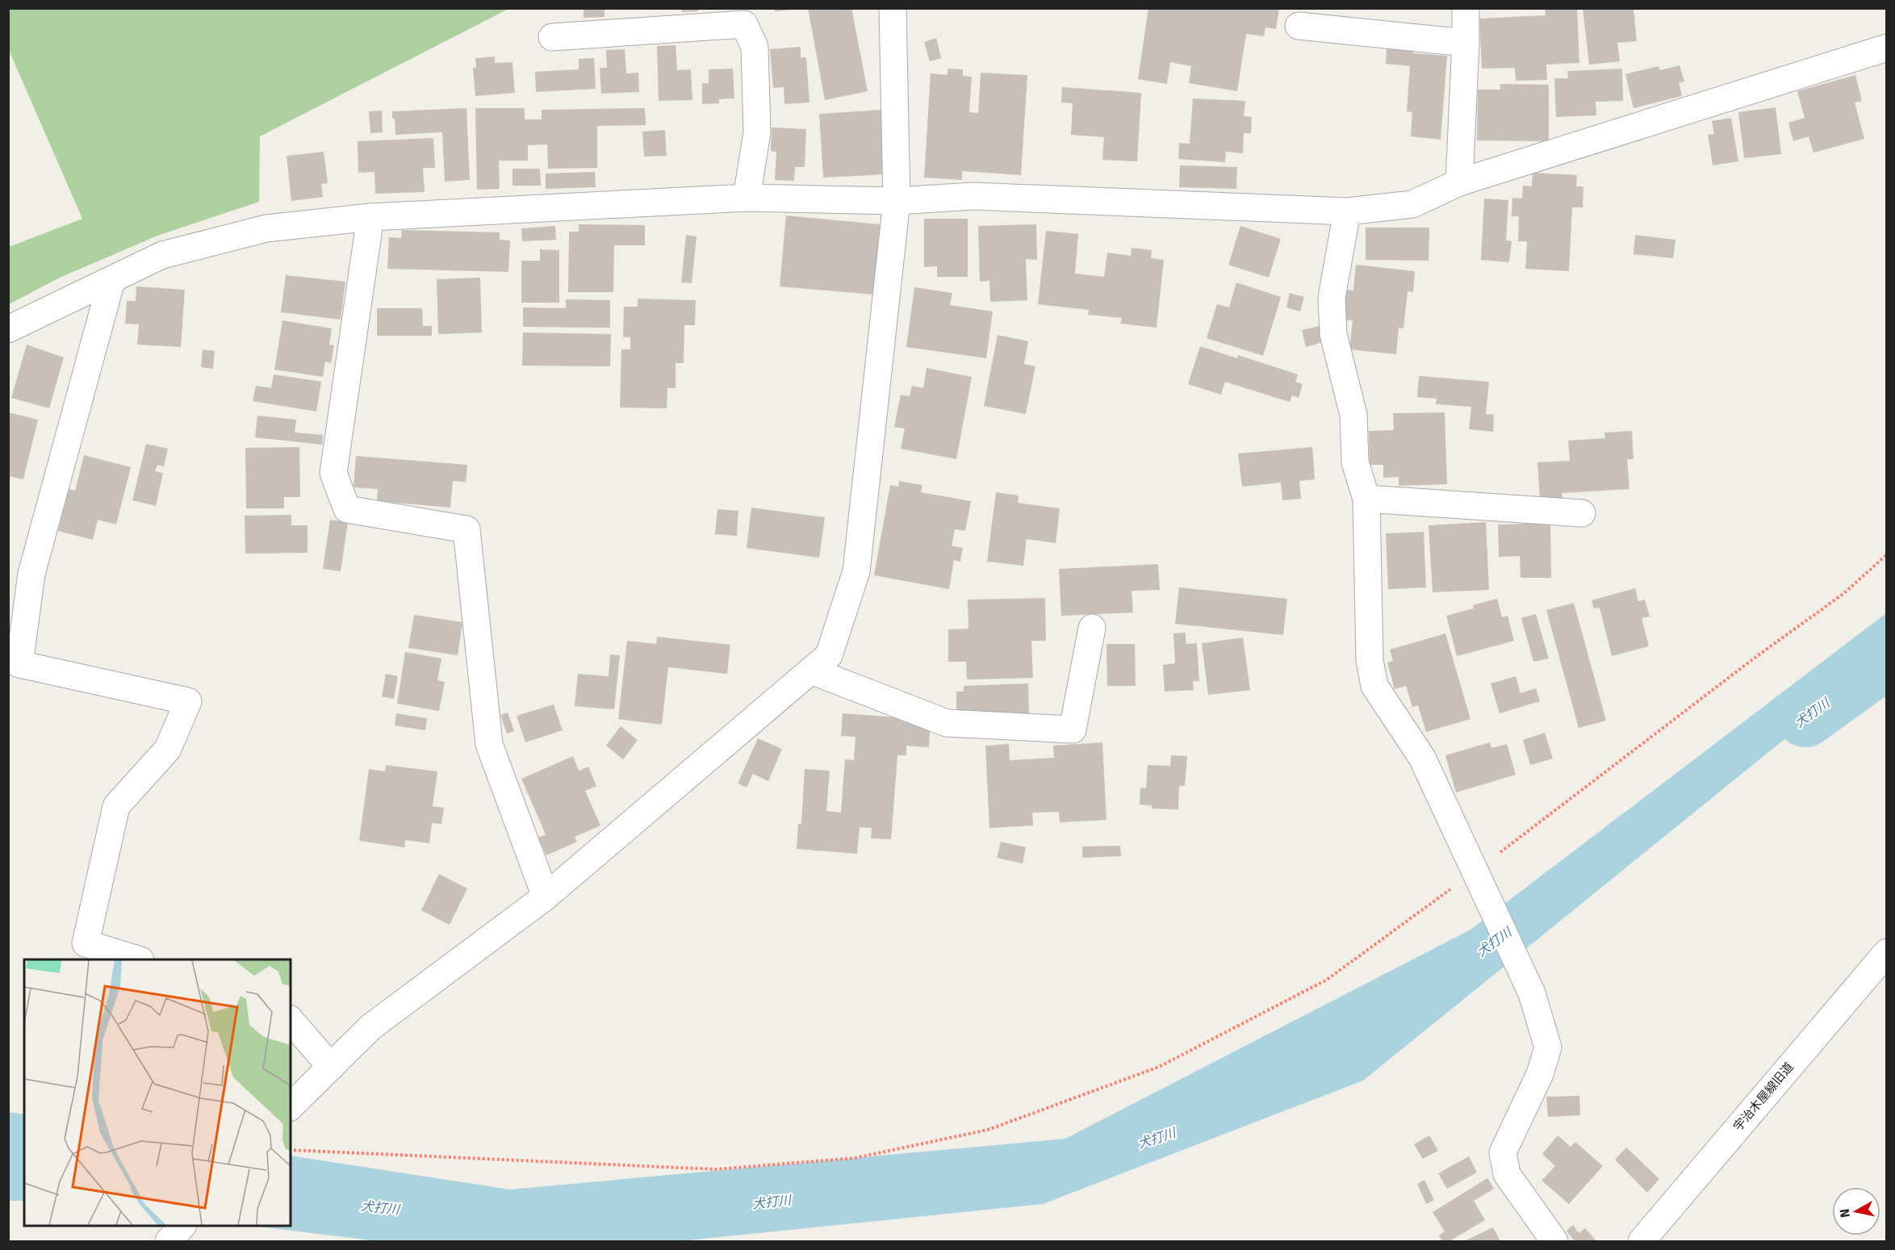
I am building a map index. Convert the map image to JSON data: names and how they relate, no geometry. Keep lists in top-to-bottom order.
{
  "streets": {
    "street": ["宇治木屋線旧道"]
  },
  "water": ["犬打川"],
  "north": "left"
}
